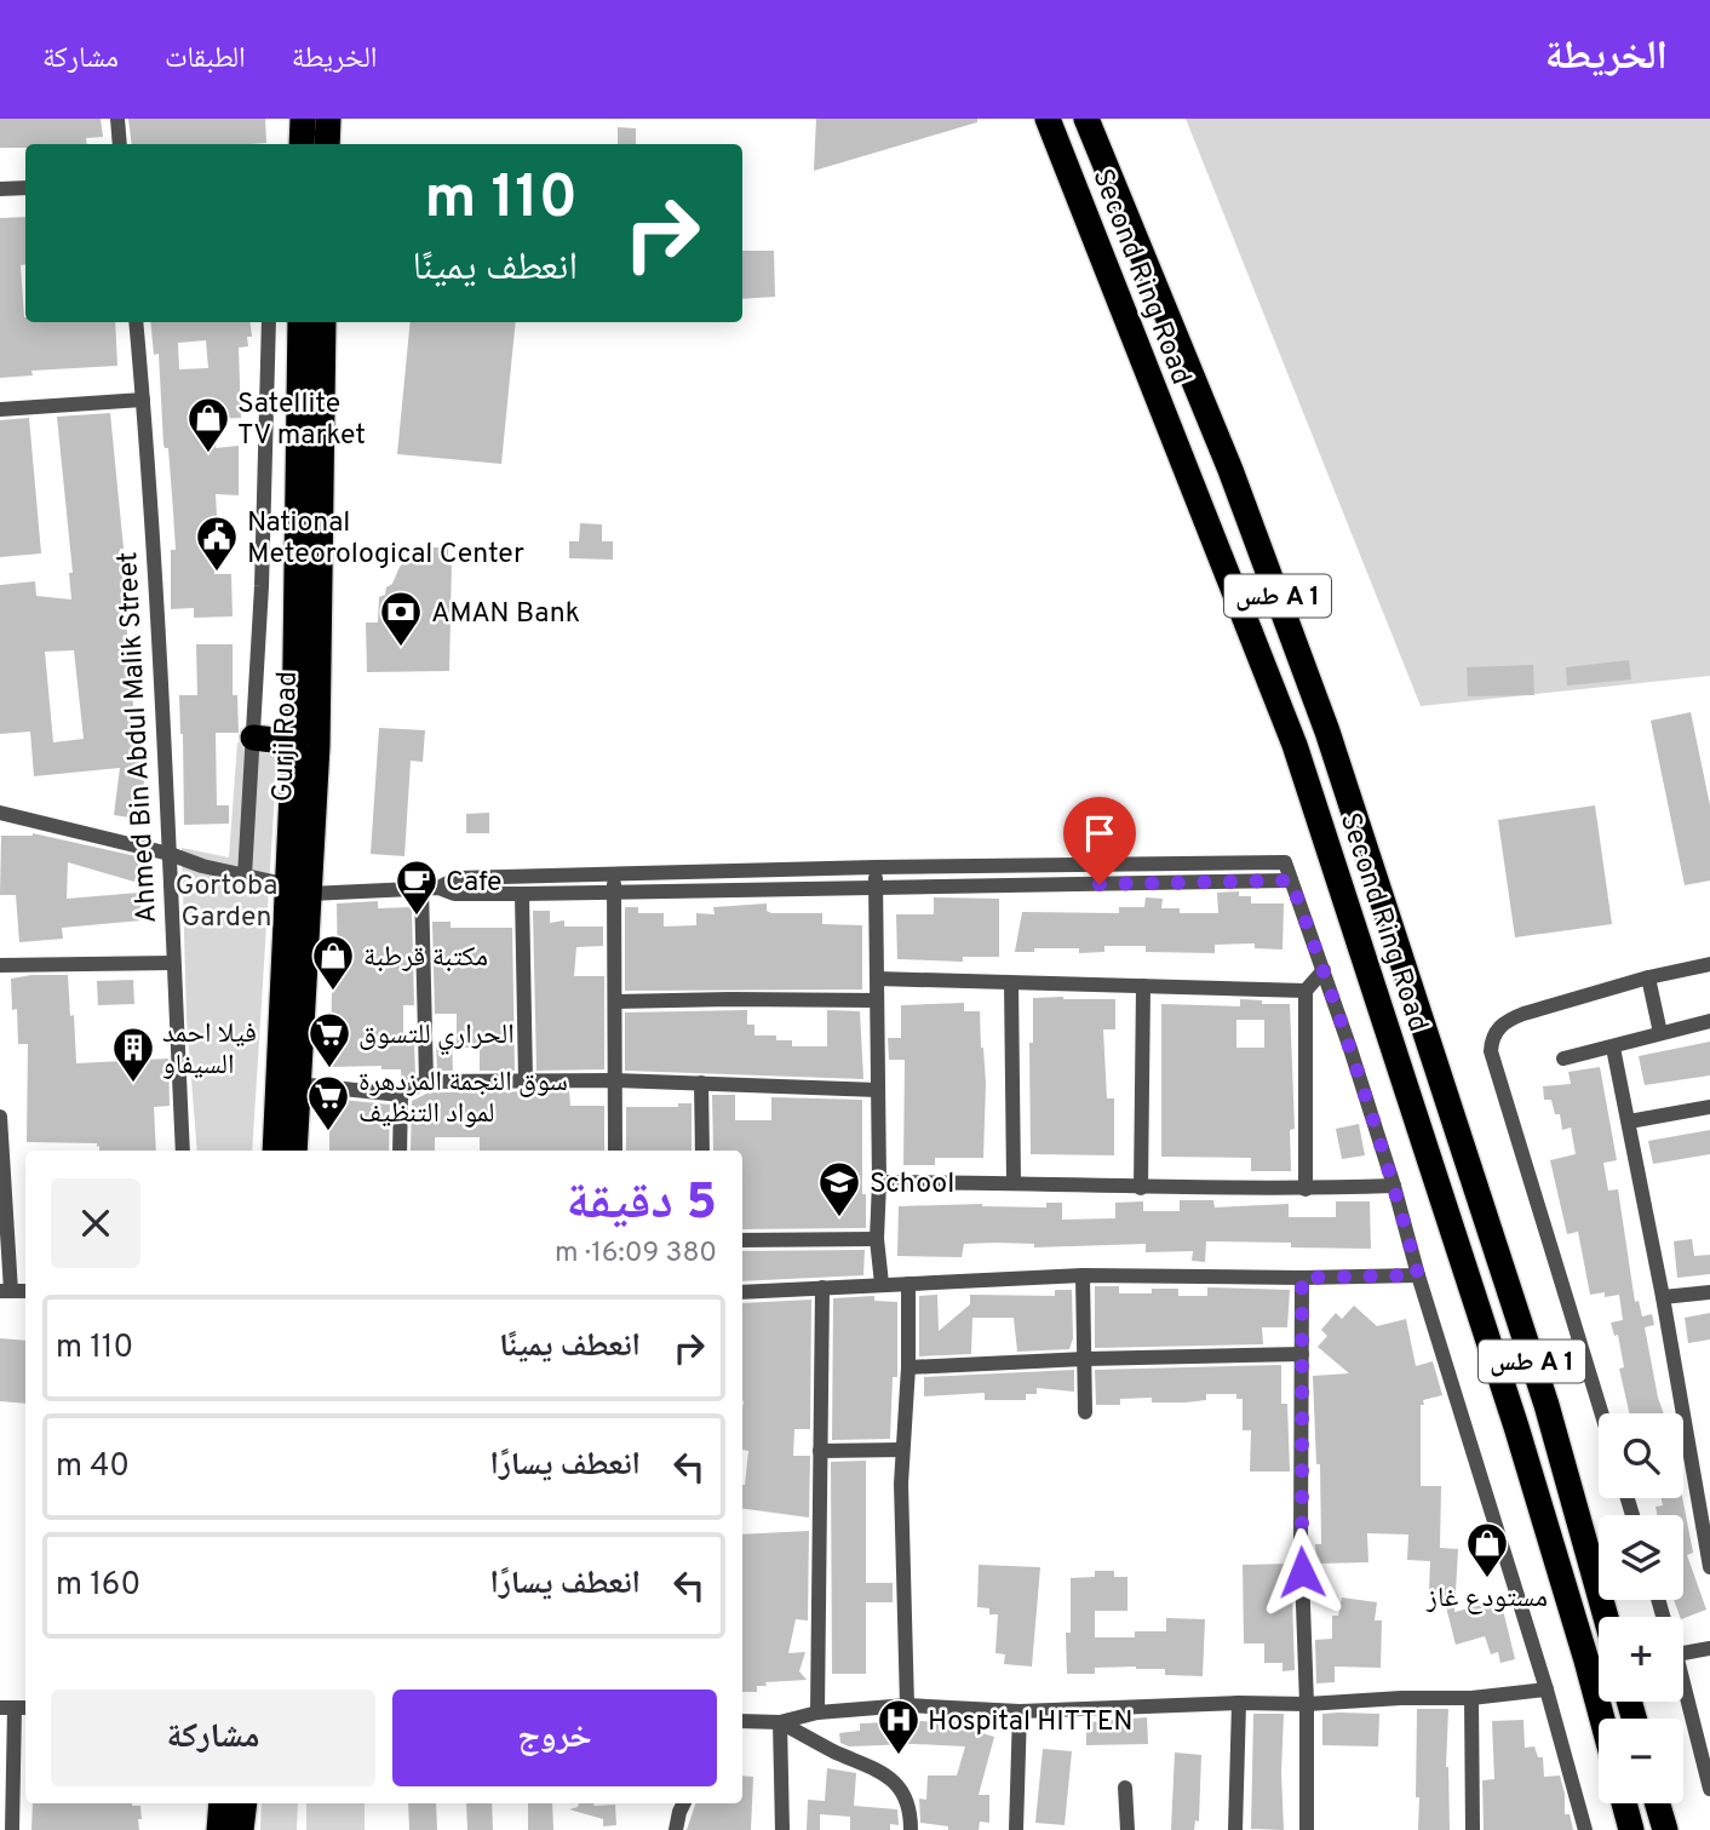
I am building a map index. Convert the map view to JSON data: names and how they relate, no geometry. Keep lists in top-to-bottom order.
{
  "streets": {
    "highway": ["Second Ring Road", "طس A 1", "Gurji Road"],
    "street": ["Ahmed Bin Abdul Malik Street"]
  },
  "parks": ["Gortoba Garden"],
  "places": {
    "shop": ["Satellite TV market", "مكتبة قرطبة", "مستودع غاز"],
    "public building": ["National Meteorological Center"],
    "bank": ["AMAN Bank"],
    "cafe": ["Cafe"],
    "supermarket": ["الحراري للتسوق", "سوق النجمة المزدهرة لمواد التنظيف"],
    "building": ["فيلا احمد السيفاو"],
    "school or university": ["School"],
    "hospital": ["Hospital HITTEN"]
  },
  "page": {
    "header": "الخريطة",
    "nav": ["الخريطة", "الطبقات", "مشاركة"],
    "turn": ["110 m", "انعطف يمينًا"],
    "heading": ["5 دقيقة", "380 m · 16:09"],
    "list": [
      {
        "name": "انعطف يمينًا",
        "value": "110 m"
      },
      {
        "name": "انعطف يسارًا",
        "value": "40 m"
      },
      {
        "name": "انعطف يسارًا",
        "value": "160 m"
      }
    ],
    "map_buttons": ["+", "−"],
    "buttons": ["خروج", "مشاركة"]
  }
}
